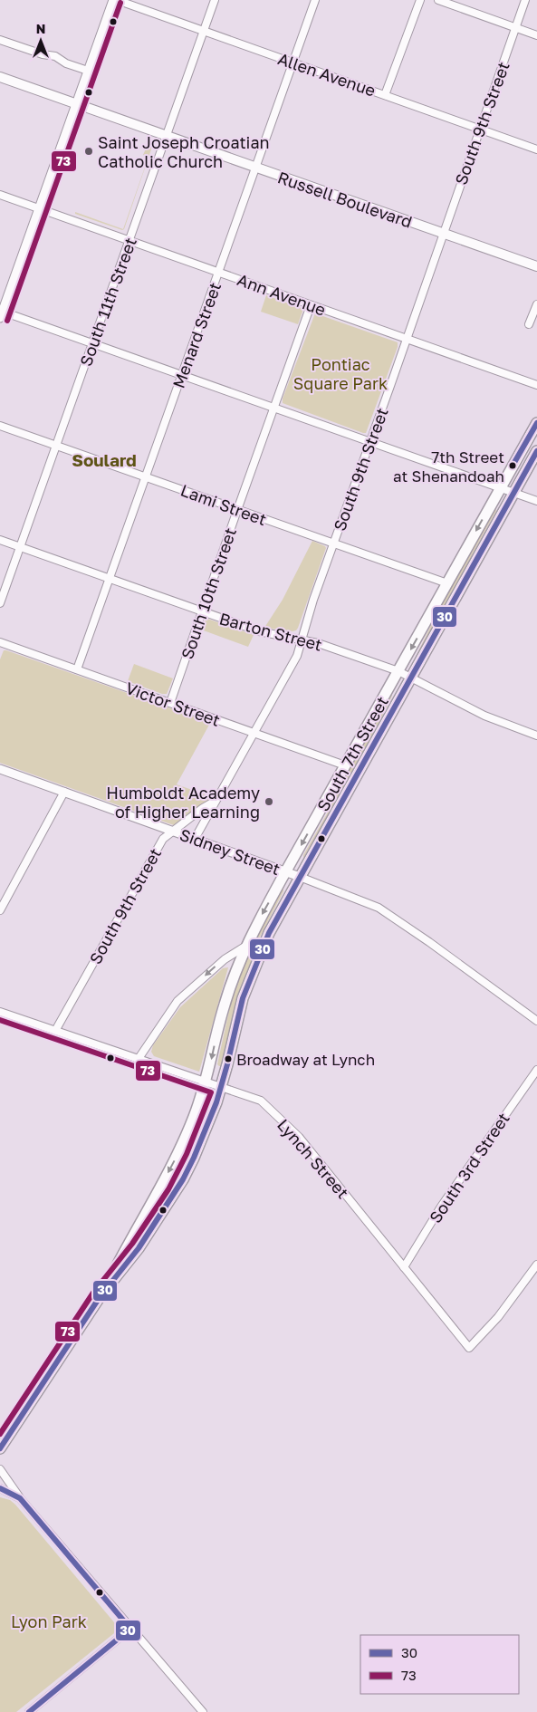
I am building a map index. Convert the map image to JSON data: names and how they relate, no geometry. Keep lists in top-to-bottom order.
{
  "streets": {
    "main road": ["Russell Boulevard", "South 7th Street"],
    "street": [
      "Allen Avenue",
      "South 9th Street",
      "Ann Avenue",
      "South 11th Street",
      "Menard Street",
      "Lami Street",
      "South 10th Street",
      "Barton Street",
      "Victor Street",
      "Sidney Street",
      "Lynch Street",
      "South 3rd Street"
    ]
  },
  "crossings": [
    ["Allen Avenue", "South 9th Street"],
    ["Allen Avenue", "South 11th Street"],
    ["Allen Avenue", "Menard Street"],
    ["South 9th Street", "Russell Boulevard"],
    ["South 9th Street", "Ann Avenue"],
    ["South 9th Street", "Lami Street"],
    ["South 9th Street", "Barton Street"],
    ["South 9th Street", "Victor Street"],
    ["South 9th Street", "Sidney Street"],
    ["South 9th Street", "Lynch Street"],
    ["Russell Boulevard", "South 11th Street"],
    ["Russell Boulevard", "Menard Street"],
    ["Ann Avenue", "South 11th Street"],
    ["Ann Avenue", "Menard Street"],
    ["Ann Avenue", "South 10th Street"],
    ["South 11th Street", "Lami Street"],
    ["South 11th Street", "Barton Street"],
    ["Menard Street", "Lami Street"],
    ["Menard Street", "Barton Street"],
    ["Menard Street", "Victor Street"],
    ["Lami Street", "South 10th Street"],
    ["Lami Street", "South 7th Street"],
    ["South 10th Street", "Barton Street"],
    ["South 10th Street", "Victor Street"],
    ["Barton Street", "South 7th Street"],
    ["Victor Street", "South 7th Street"],
    ["South 7th Street", "Sidney Street"],
    ["South 7th Street", "Lynch Street"],
    ["Lynch Street", "South 3rd Street"]
  ],
  "districts": ["Soulard"],
  "parks": ["Pontiac Square Park", "Lyon Park"],
  "places": [
    "Saint Joseph Croatian Catholic Church",
    "7th Street at Shenandoah",
    "Humboldt Academy of Higher Learning",
    "Broadway at Lynch"
  ],
  "lines": ["transit line 73", "transit line 30"],
  "legend": ["30", "73"],
  "north": "top"
}
